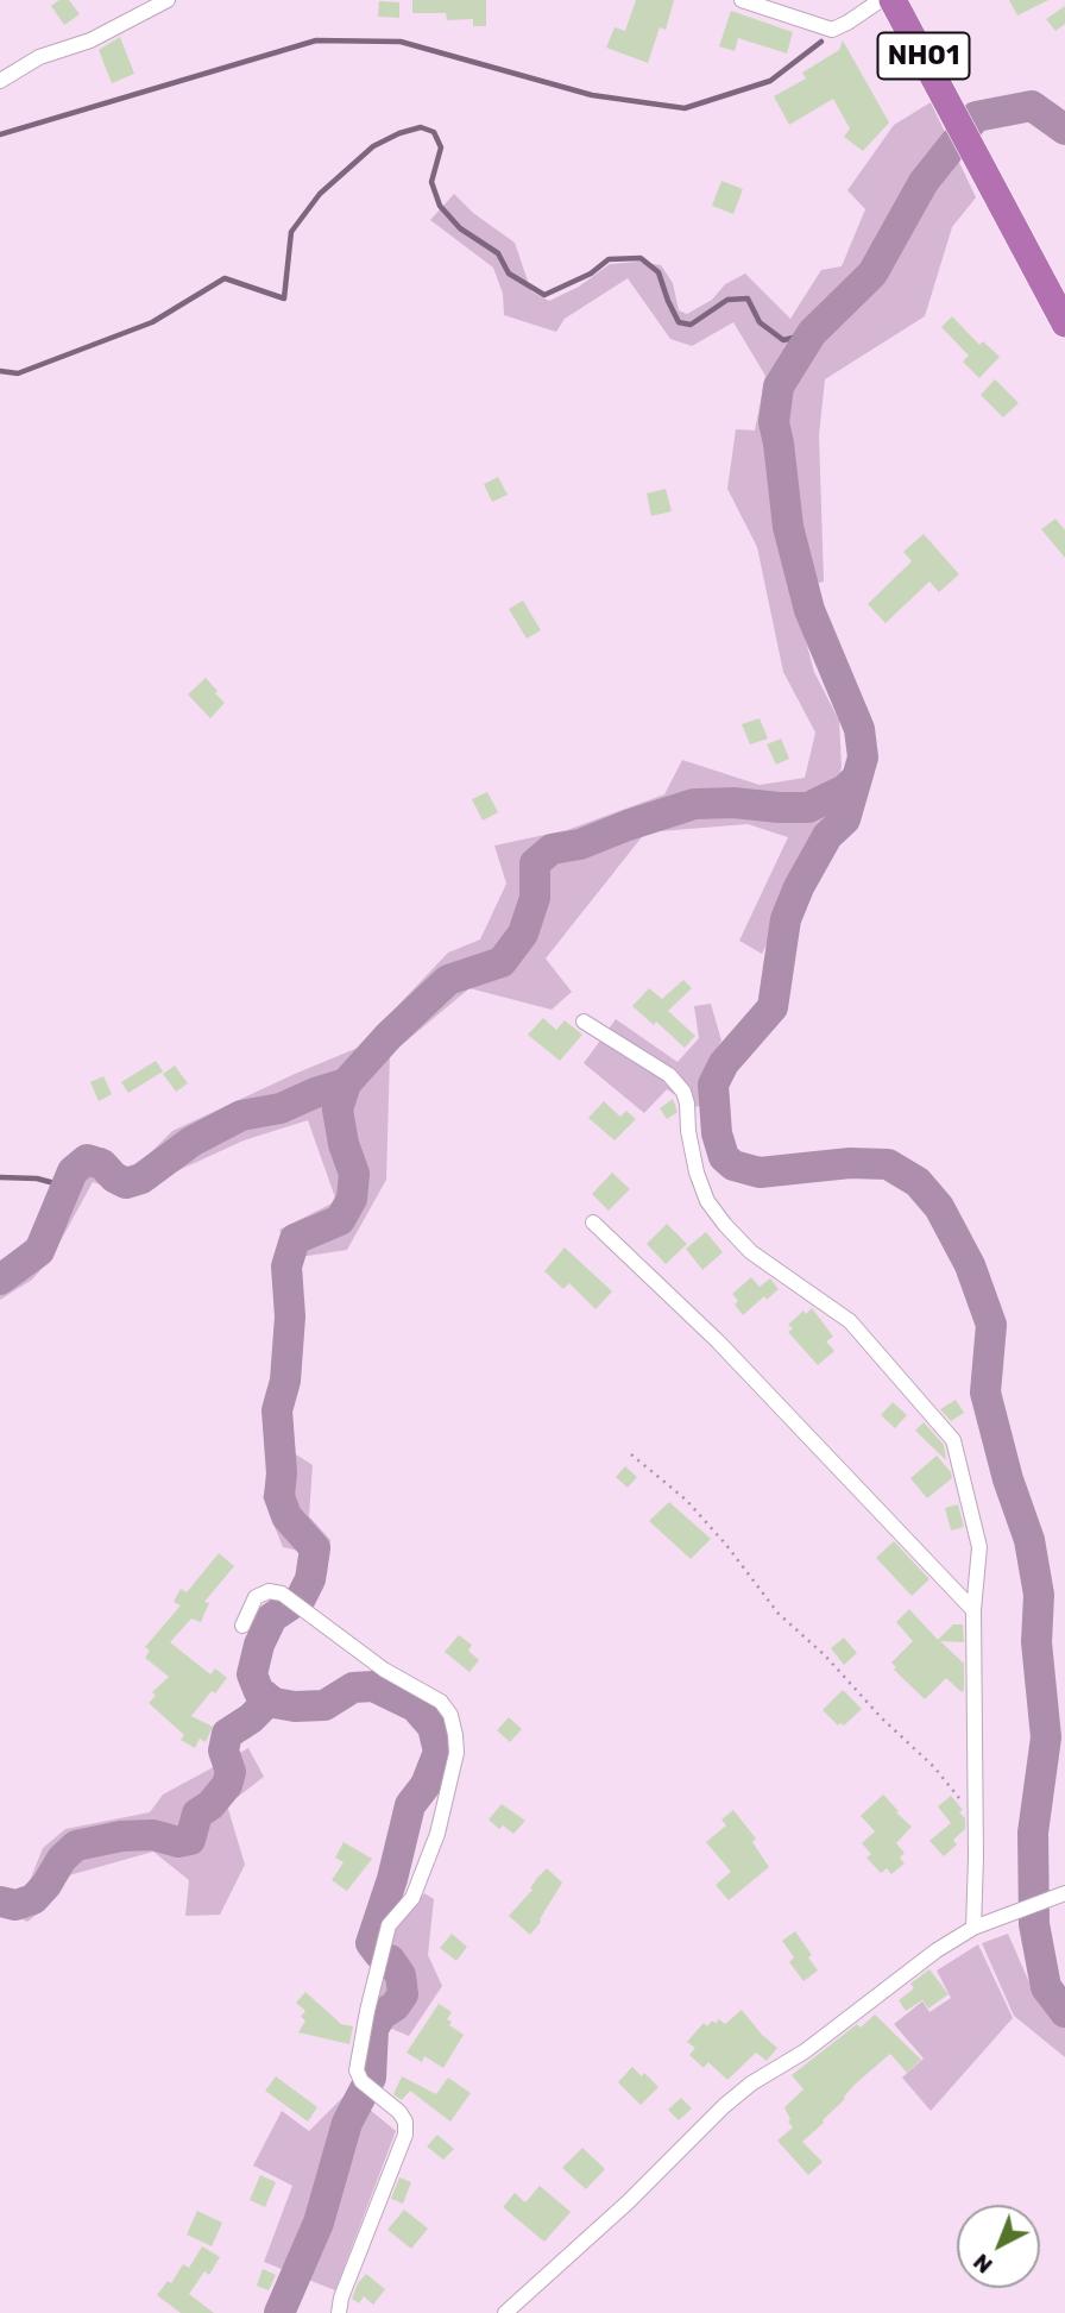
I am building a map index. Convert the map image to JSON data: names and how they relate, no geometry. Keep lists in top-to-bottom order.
{
  "streets": {
    "highway": ["NH01"]
  },
  "north": "bottom left"
}
